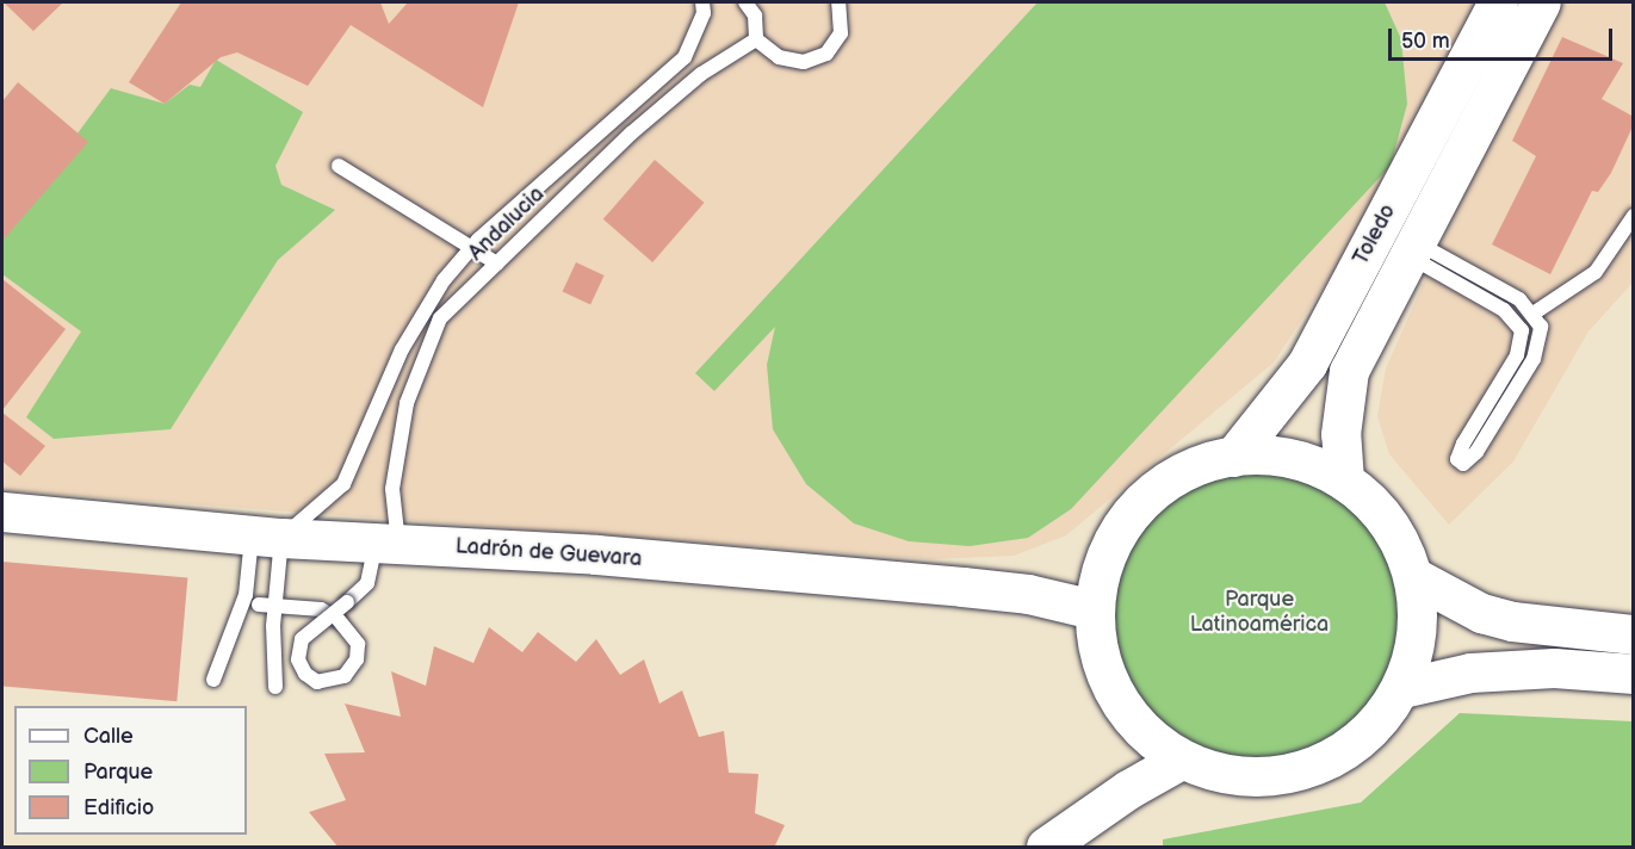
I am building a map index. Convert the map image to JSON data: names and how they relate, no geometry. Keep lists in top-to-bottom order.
{
  "streets": {
    "main road": ["Toledo", "Ladrón de Guevara"],
    "lane": ["Andalucia"]
  },
  "crossings": [
    ["Andalucia", "Ladrón de Guevara"]
  ],
  "parks": ["Parque Latinoamérica"],
  "legend": ["Calle", "Parque", "Edificio"],
  "scale_bar": "50 m"
}
